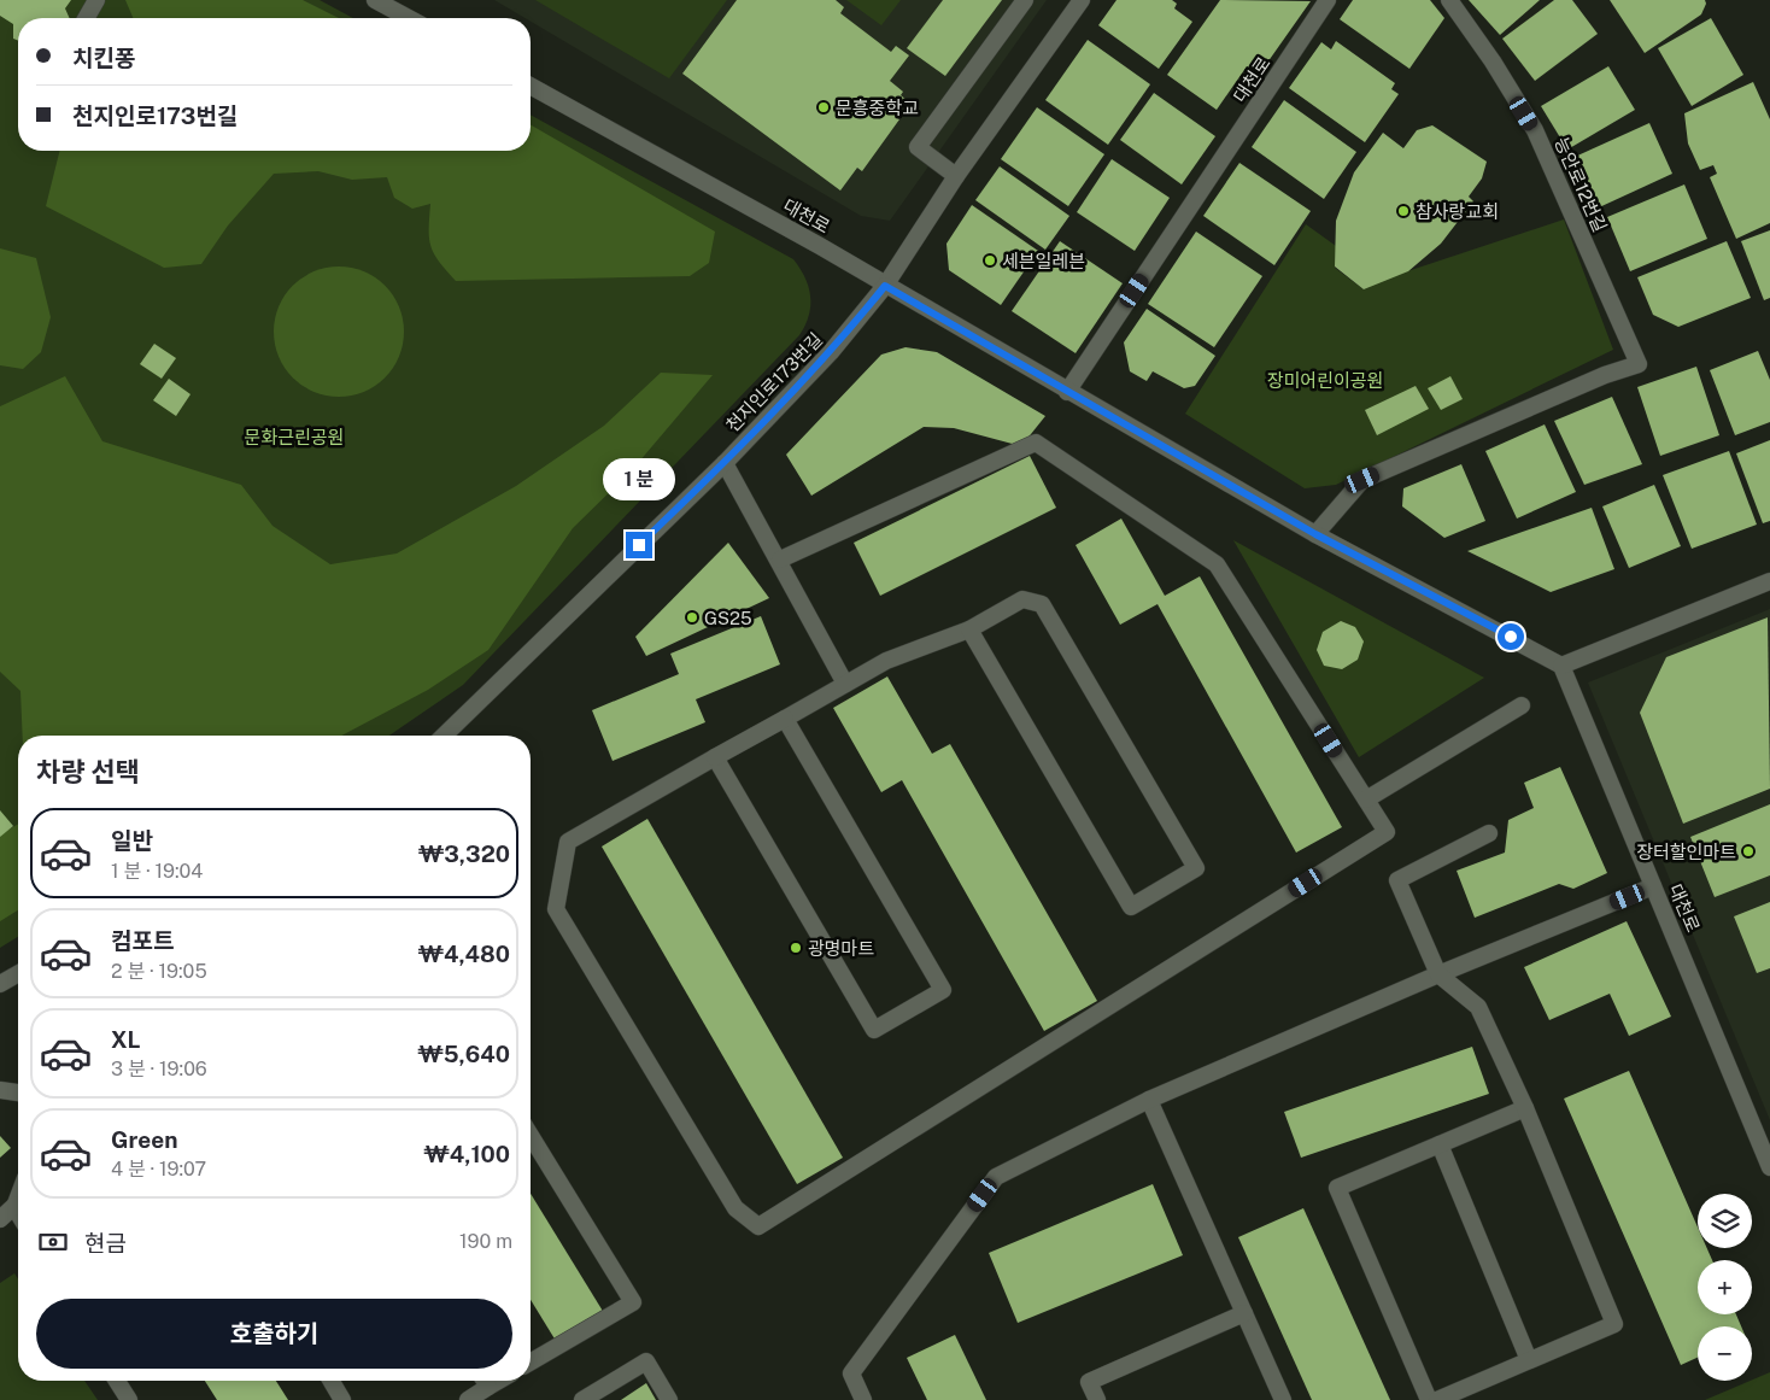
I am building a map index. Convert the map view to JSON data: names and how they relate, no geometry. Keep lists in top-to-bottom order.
{
  "streets": {
    "street": ["대천로", "능안로12번길", "천지인로173번길"]
  },
  "crossings": [
    ["대천로", "능안로12번길"],
    ["대천로", "천지인로173번길"]
  ],
  "parks": ["장미어린이공원", "문화근린공원"],
  "places": [
    "문흥중학교",
    "참사랑교회",
    "세븐일레븐",
    "GS25",
    "장터할인마트",
    "광명마트"
  ],
  "page": {
    "banner": ["치킨퐁", "천지인로173번길"],
    "bubble": "1 분",
    "heading": "차량 선택",
    "list": [
      {
        "name": "일반",
        "note": "1 분 · 19:04",
        "value": "₩3,320"
      },
      {
        "name": "컴포트",
        "note": "2 분 · 19:05",
        "value": "₩4,480"
      },
      {
        "name": "XL",
        "note": "3 분 · 19:06",
        "value": "₩5,640"
      },
      {
        "name": "Green",
        "note": "4 분 · 19:07",
        "value": "₩4,100"
      }
    ],
    "map_buttons": ["+", "−"],
    "pay": ["현금", "190 m"],
    "buttons": "호출하기"
  }
}
